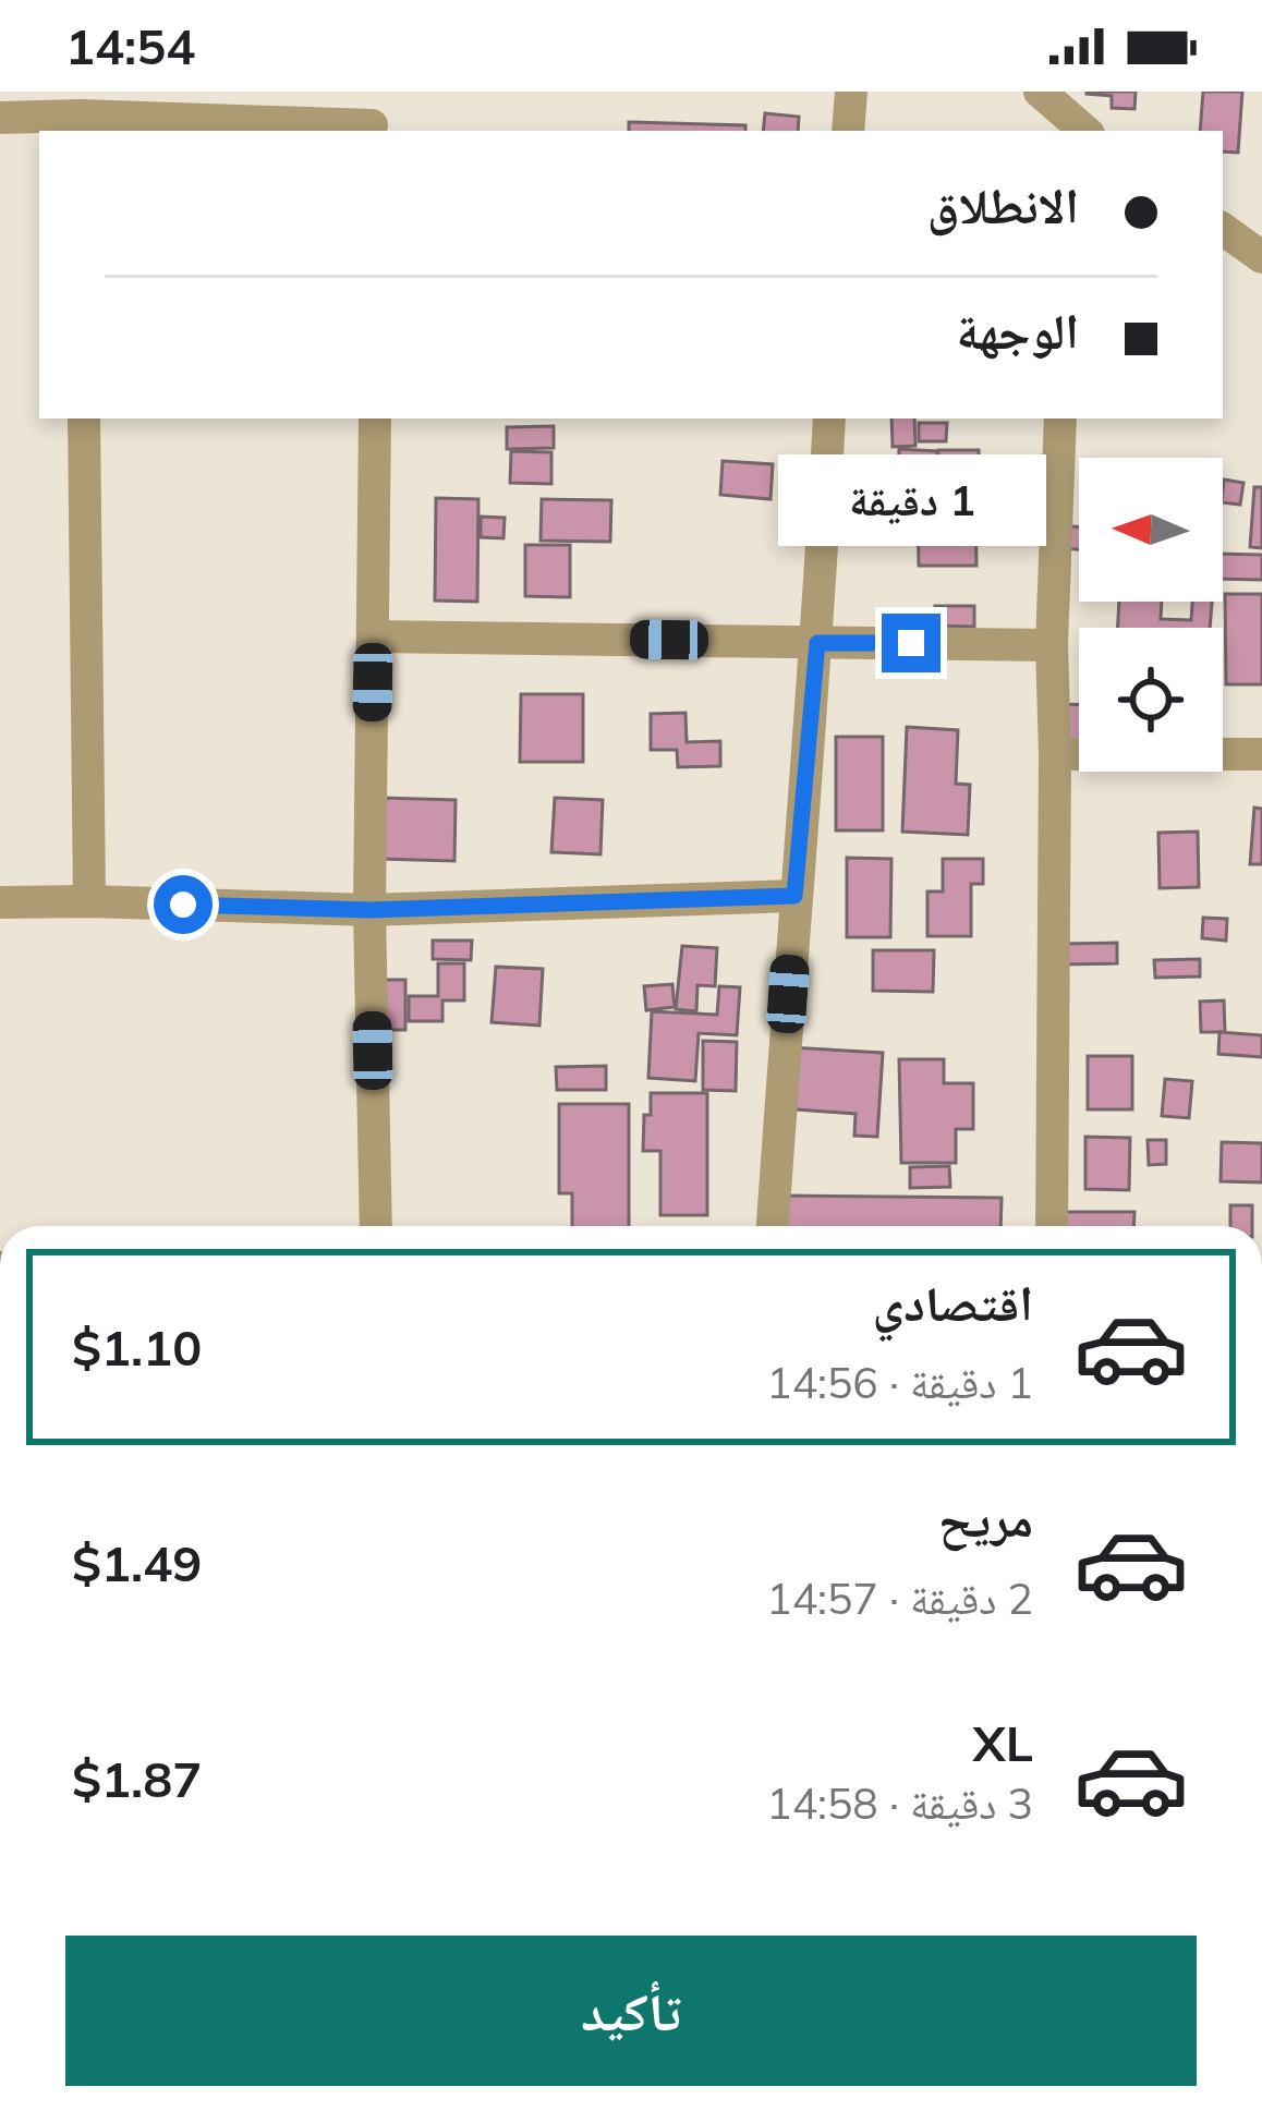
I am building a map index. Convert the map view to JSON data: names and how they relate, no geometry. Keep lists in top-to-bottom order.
{
  "north": "left",
  "page": {
    "status": "14:54",
    "banner": ["الانطلاق", "الوجهة"],
    "bubble": "1 دقيقة",
    "list": [
      {
        "name": "اقتصادي",
        "note": "1 دقيقة · 14:56",
        "value": "$1.10"
      },
      {
        "name": "مريح",
        "note": "2 دقيقة · 14:57",
        "value": "$1.49"
      },
      {
        "name": "XL",
        "note": "3 دقيقة · 14:58",
        "value": "$1.87"
      }
    ],
    "buttons": "تأكيد"
  }
}
